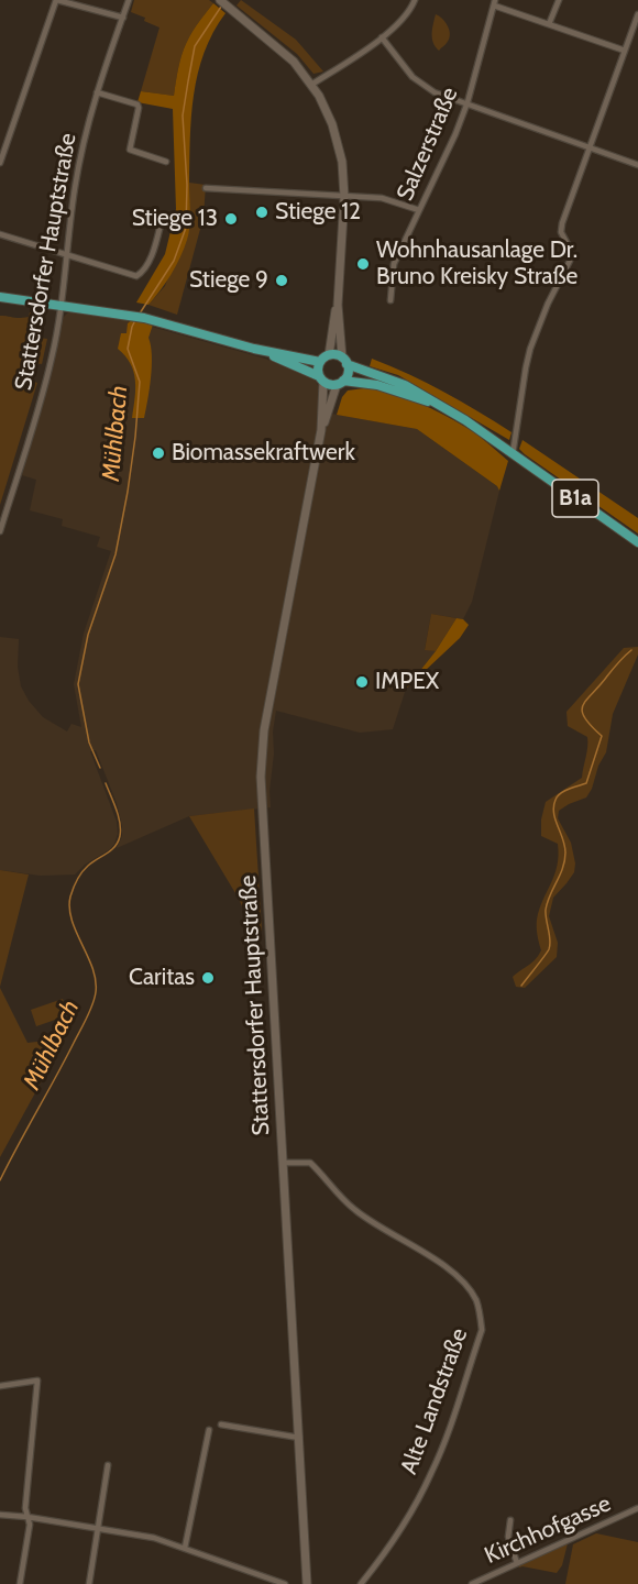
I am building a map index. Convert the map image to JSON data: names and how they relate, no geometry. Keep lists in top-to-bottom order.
{
  "streets": {
    "main road": ["Stattersdorfer Hauptstraße", "B1a"],
    "street": ["Salzerstraße", "Alte Landstraße", "Kirchhofgasse"]
  },
  "crossings": [
    ["Stattersdorfer Hauptstraße", "B1a"],
    ["Stattersdorfer Hauptstraße", "Alte Landstraße"]
  ],
  "water": ["Mühlbach"],
  "places": [
    "Stiege 12",
    "Stiege 13",
    "Wohnhausanlage Dr. Bruno Kreisky Straße",
    "Stiege 9",
    "Biomassekraftwerk",
    "IMPEX",
    "Caritas"
  ]
}
